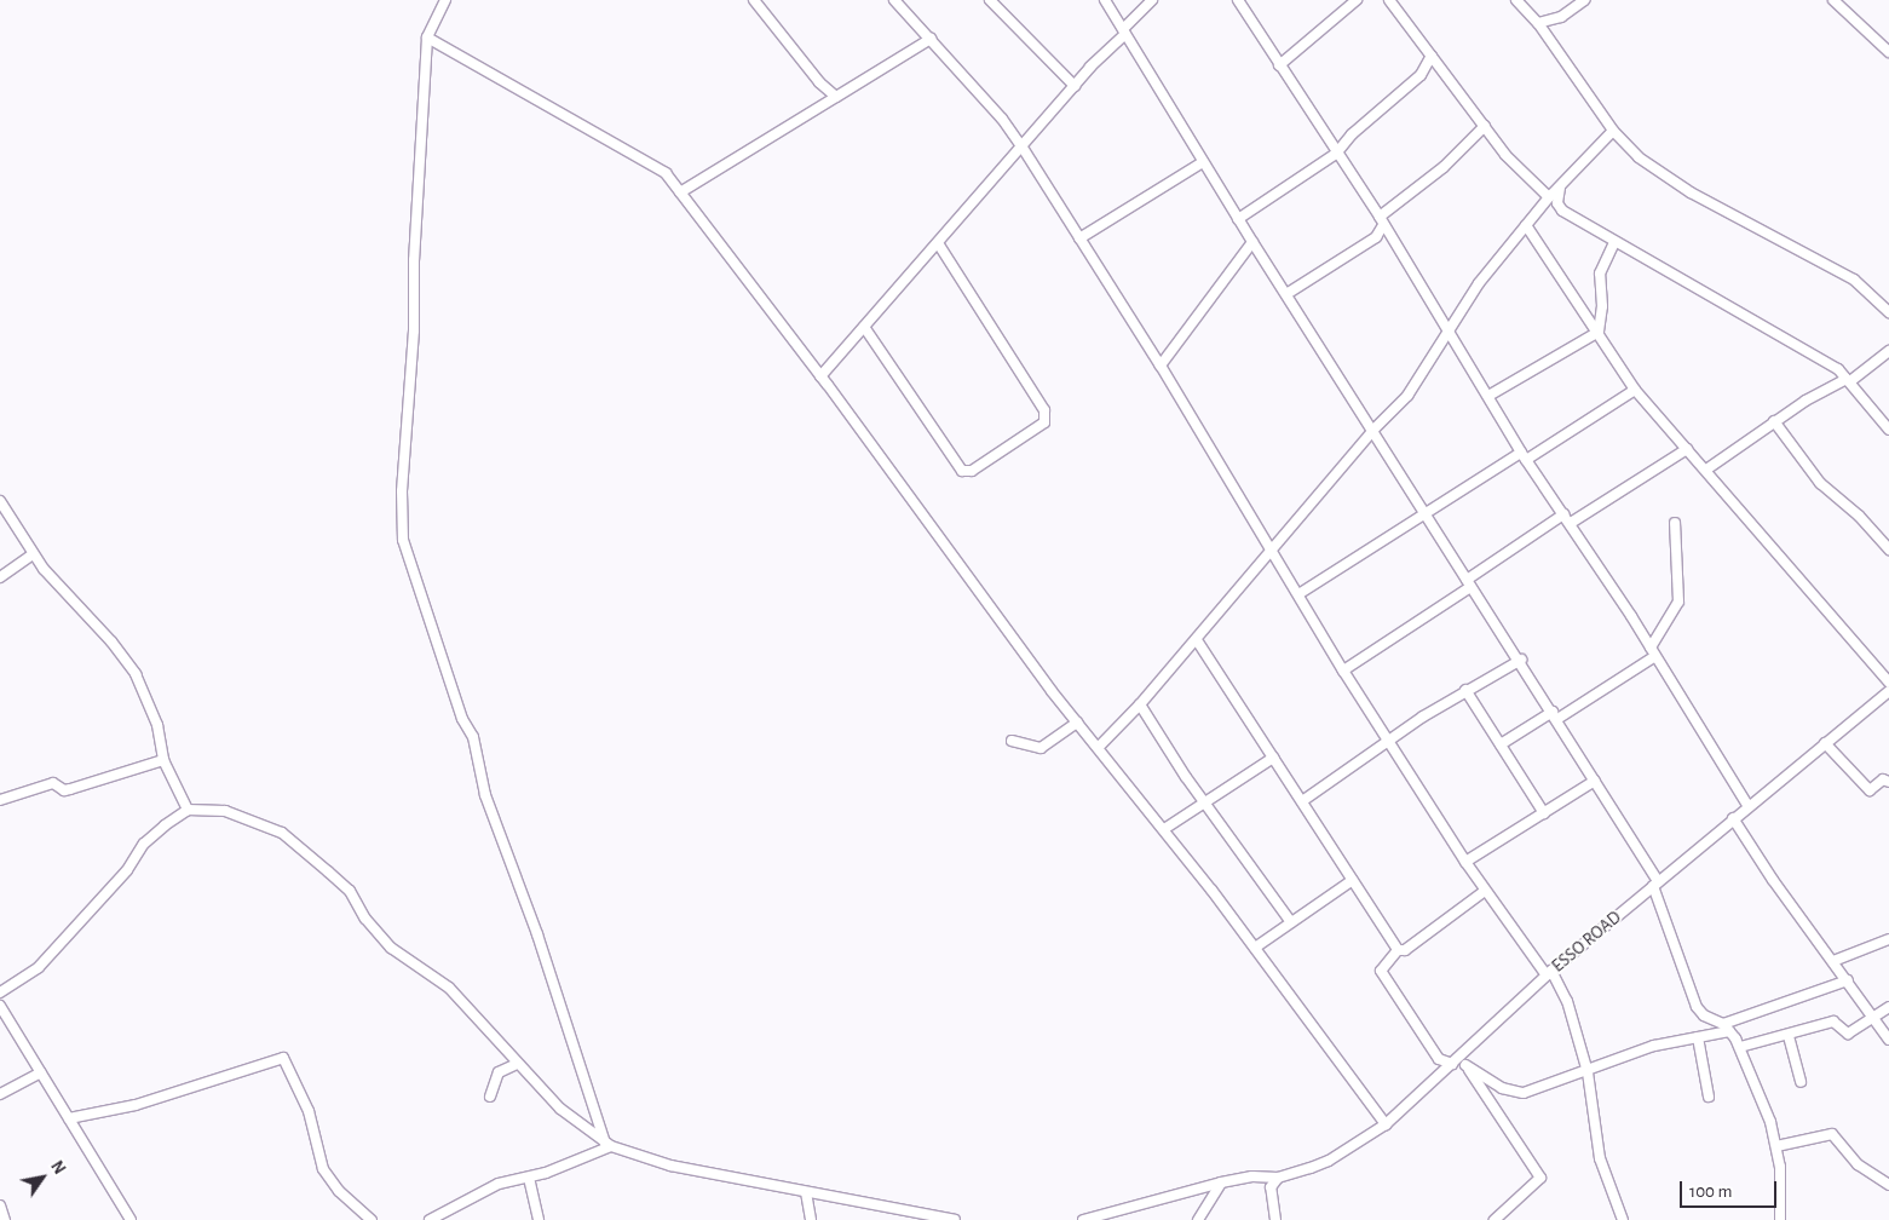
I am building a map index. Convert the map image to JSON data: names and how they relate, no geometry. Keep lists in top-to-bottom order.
{
  "streets": {
    "street": ["ESSO ROAD"]
  },
  "scale_bar": "100 m",
  "north": "top right"
}
